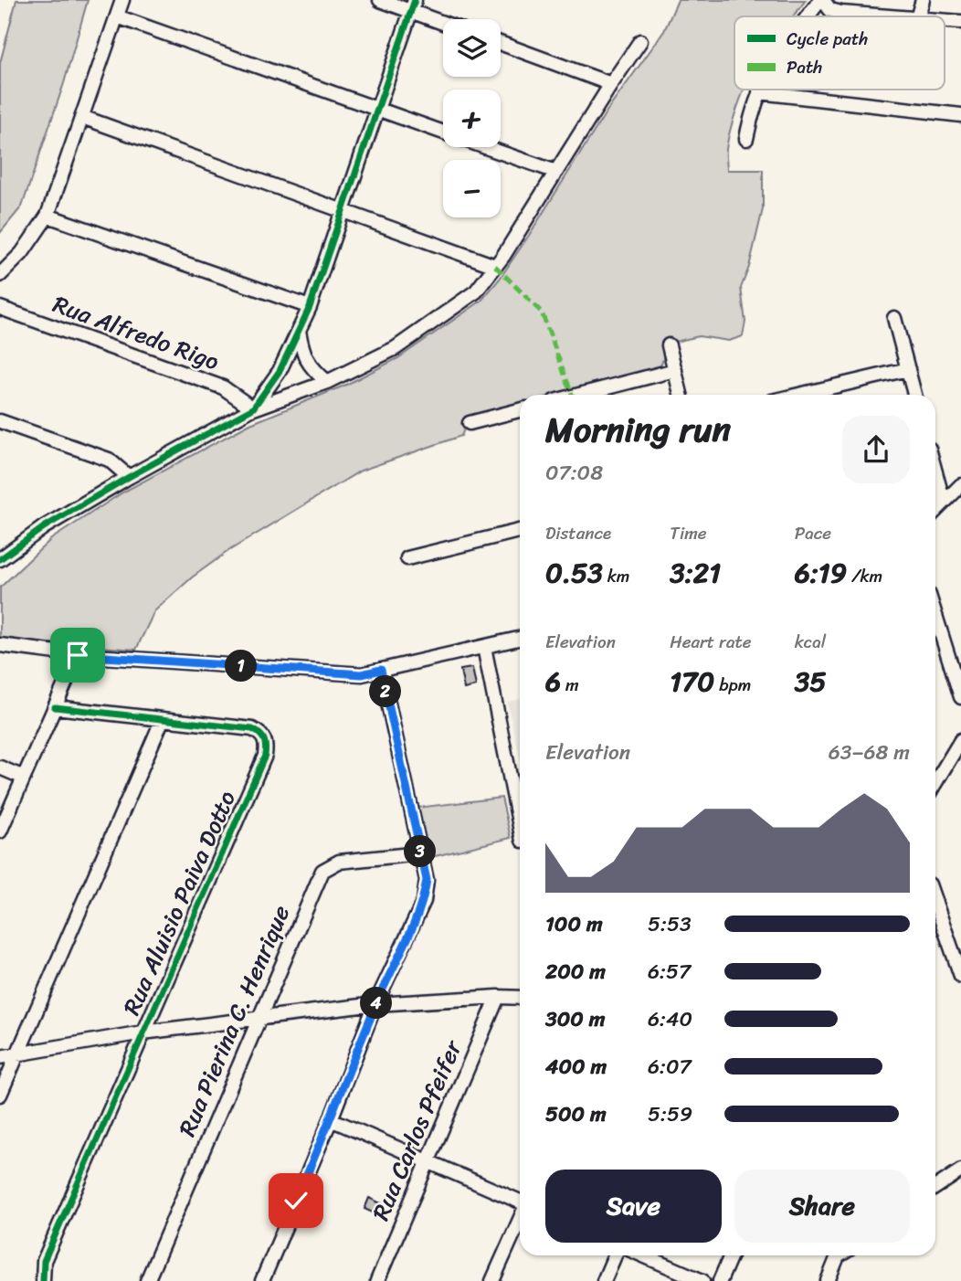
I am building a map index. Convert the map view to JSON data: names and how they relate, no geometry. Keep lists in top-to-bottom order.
{
  "streets": {
    "street": [
      "Rua Alfredo Rigo",
      "Rua Aluisio Paiva Dotto",
      "Rua Pierina C. Henrique",
      "Rua Carlos Pfeifer"
    ]
  },
  "legend": ["Cycle path", "Path"],
  "page": {
    "map_buttons": ["+", "−"],
    "heading": ["Morning run", "07:08"],
    "stats": [
      ["Distance", "0.53 km"],
      ["Time", "3:21"],
      ["Pace", "6:19 /km"],
      ["Elevation", "6 m"],
      ["Heart rate", "170 bpm"],
      ["kcal", "35"]
    ],
    "pins": [
      "1",
      "2",
      "3",
      "4"
    ],
    "chart": ["Elevation", "63–68 m"],
    "list": [
      {
        "name": "100 m",
        "note": "5:53"
      },
      {
        "name": "200 m",
        "note": "6:57"
      },
      {
        "name": "300 m",
        "note": "6:40"
      },
      {
        "name": "400 m",
        "note": "6:07"
      },
      {
        "name": "500 m",
        "note": "5:59"
      }
    ],
    "buttons": ["Save", "Share"]
  }
}
